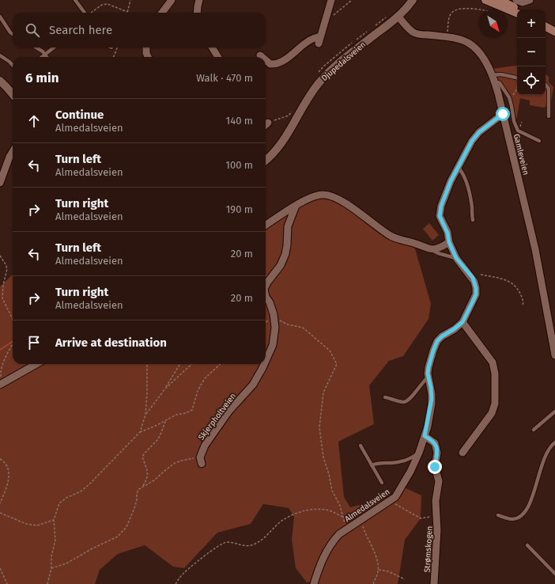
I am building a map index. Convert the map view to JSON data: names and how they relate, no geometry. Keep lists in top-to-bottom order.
{
  "streets": {
    "street": [
      "Djupedalsveien",
      "Gamleveien",
      "Skjerpholtveien",
      "Almedalsveien",
      "Strømskogen"
    ]
  },
  "crossings": [
    ["Djupedalsveien", "Gamleveien"],
    ["Gamleveien", "Almedalsveien"],
    ["Almedalsveien", "Strømskogen"]
  ],
  "north": "bottom right",
  "page": {
    "map_buttons": ["+", "−"],
    "search": "Search here",
    "heading": ["6 min", "Walk · 470 m"],
    "list": [
      ["Continue", "Almedalsveien", "140 m"],
      ["Turn left", "Almedalsveien", "100 m"],
      ["Turn right", "Almedalsveien", "190 m"],
      ["Turn left", "Almedalsveien", "20 m"],
      ["Turn right", "Almedalsveien", "20 m"],
      "Arrive at destination"
    ]
  }
}
